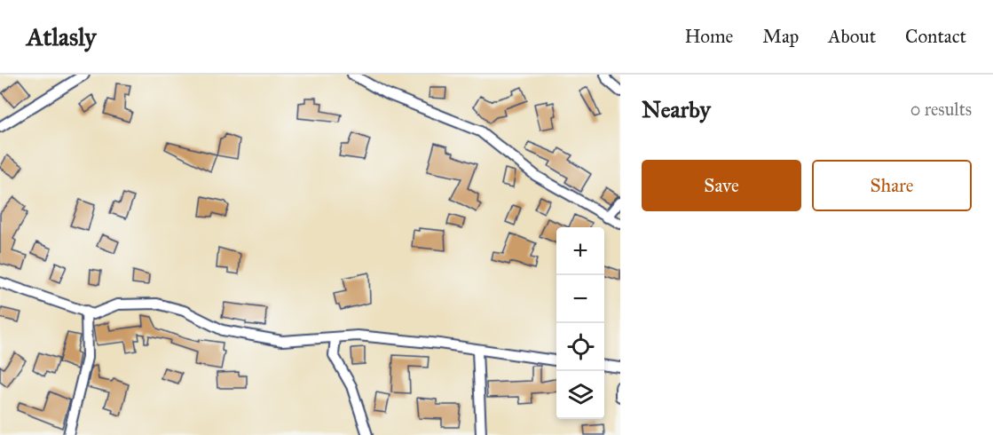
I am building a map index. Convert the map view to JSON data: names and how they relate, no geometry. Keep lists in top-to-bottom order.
{
  "page": {
    "header": "Atlasly",
    "nav": [
      "Home",
      "Map",
      "About",
      "Contact"
    ],
    "heading": ["Nearby", "0 results"],
    "buttons": ["Save", "Share"],
    "map_buttons": ["+", "−"]
  }
}
